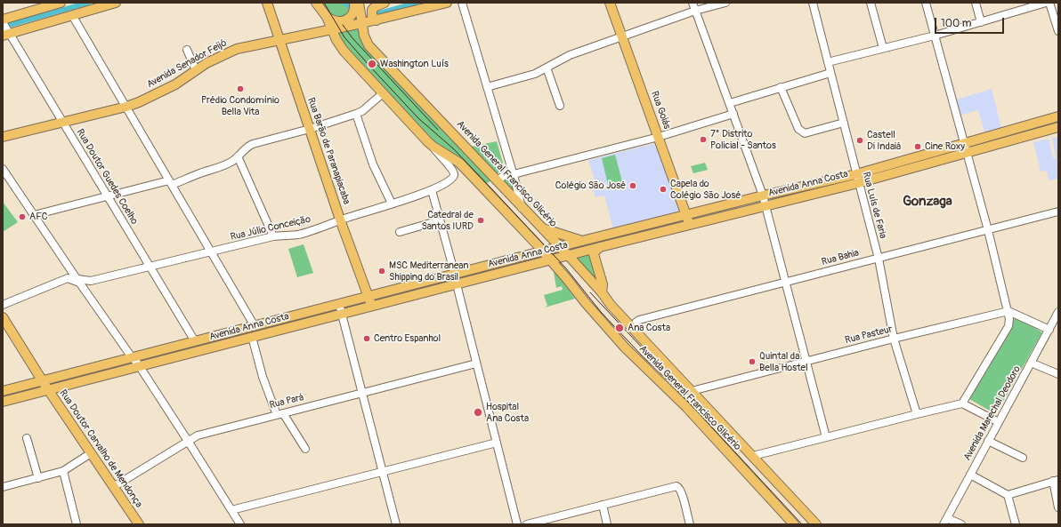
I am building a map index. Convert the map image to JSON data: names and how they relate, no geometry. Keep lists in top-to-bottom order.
{
  "streets": {
    "main road": [
      "Avenida Senador Feijó",
      "Rua Goiás",
      "Rua Barão de Paranapiacaba",
      "Avenida General Francisco Glicério",
      "Avenida Anna Costa",
      "Rua Doutor Carvalho de Mendonça"
    ],
    "street": [
      "Rua Doutor Guedes Coelho",
      "Rua Luís de Faria",
      "Rua Júlio Conceição",
      "Rua Bahia",
      "Rua Pasteur",
      "Rua Pará",
      "Avenida Marechal Deodoro"
    ]
  },
  "crossings": [
    ["Avenida Senador Feijó", "Rua Barão de Paranapiacaba"],
    ["Avenida Senador Feijó", "Avenida General Francisco Glicério"],
    ["Avenida Senador Feijó", "Rua Doutor Guedes Coelho"],
    ["Rua Goiás", "Avenida Anna Costa"],
    ["Rua Barão de Paranapiacaba", "Avenida Anna Costa"],
    ["Rua Barão de Paranapiacaba", "Rua Júlio Conceição"],
    ["Avenida General Francisco Glicério", "Avenida Anna Costa"],
    ["Avenida General Francisco Glicério", "Rua Júlio Conceição"],
    ["Avenida General Francisco Glicério", "Rua Bahia"],
    ["Avenida General Francisco Glicério", "Rua Pasteur"],
    ["Rua Doutor Guedes Coelho", "Avenida Anna Costa"],
    ["Rua Doutor Guedes Coelho", "Rua Júlio Conceição"],
    ["Avenida Anna Costa", "Rua Luís de Faria"],
    ["Avenida Anna Costa", "Rua Doutor Carvalho de Mendonça"],
    ["Rua Luís de Faria", "Rua Bahia"],
    ["Rua Luís de Faria", "Rua Pasteur"],
    ["Rua Pará", "Rua Doutor Carvalho de Mendonça"]
  ],
  "districts": ["Gonzaga"],
  "places": [
    "Washington Luís",
    "Prédio Condomínio Bella Vita",
    "7° Distrito Policial - Santos",
    "Castell Di Indaiá",
    "Cine Roxy",
    "Colégio São José",
    "Capela do Colégio São José",
    "AFC",
    "Catedral de Santos IURD",
    "MSC Mediterranean Shipping do Brasil",
    "Ana Costa",
    "Centro Espanhol",
    "Quintal da Bella Hostel",
    "Hospital Ana Costa"
  ],
  "scale_bar": "100 m"
}
